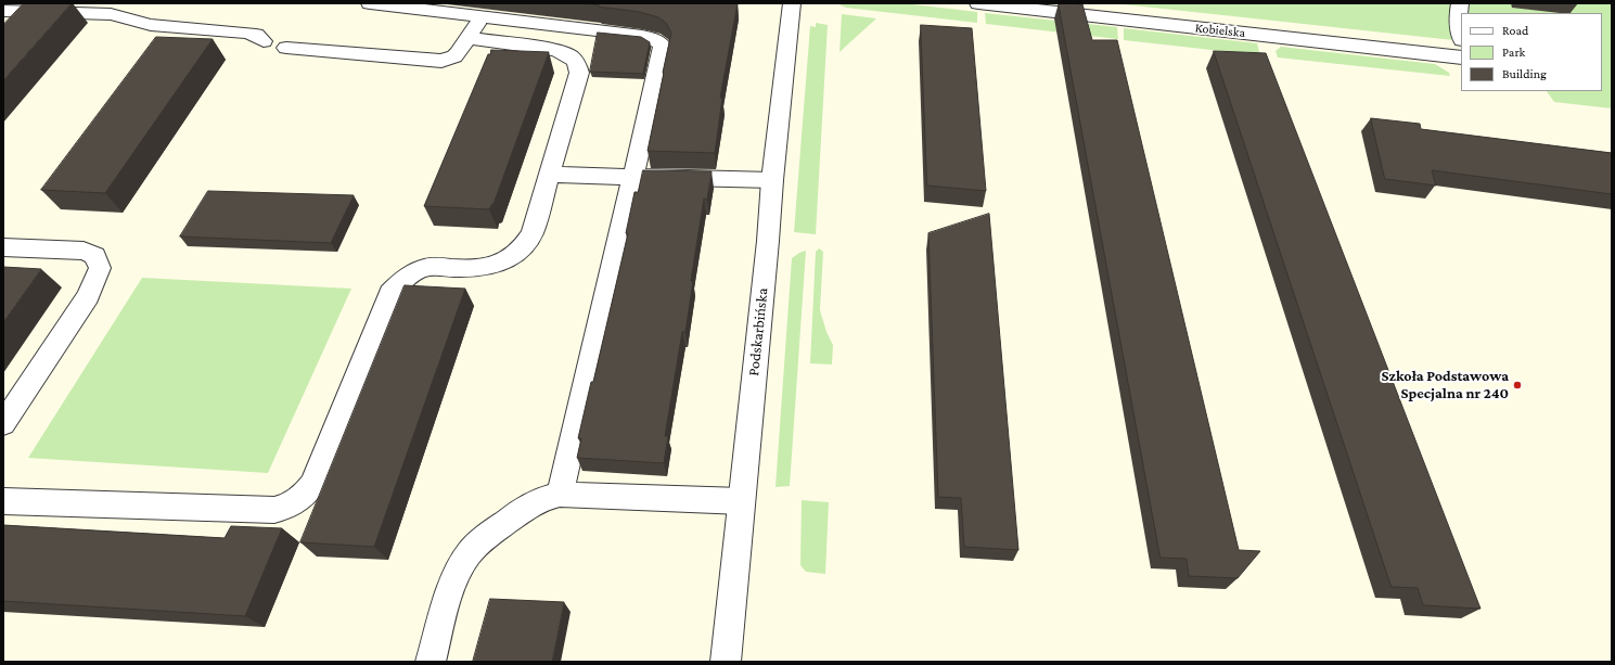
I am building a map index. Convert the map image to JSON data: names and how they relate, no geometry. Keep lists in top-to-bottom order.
{
  "streets": {
    "street": ["Kobielska", "Podskarbińska"]
  },
  "places": ["Szkoła Podstawowa Specjalna nr 240"],
  "legend": ["Road", "Park", "Building"]
}
